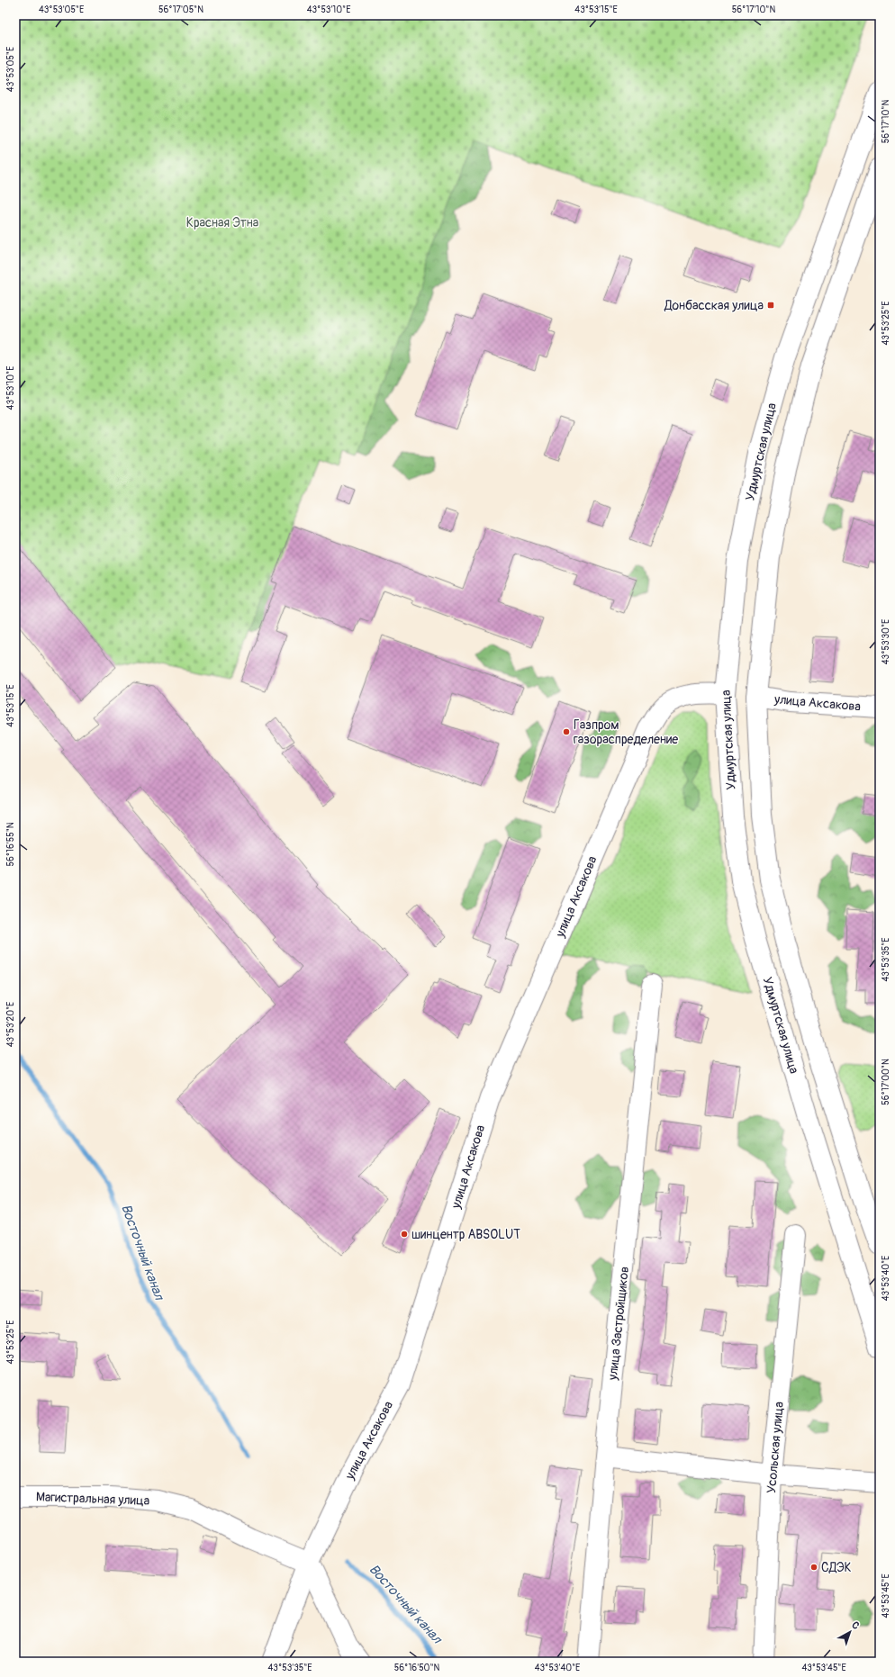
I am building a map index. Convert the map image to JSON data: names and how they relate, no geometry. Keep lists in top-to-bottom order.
{
  "streets": {
    "street": [
      "Удмуртская улица",
      "улица Аксакова",
      "улица Застройщиков",
      "Усольская улица",
      "Магистральная улица"
    ]
  },
  "crossings": [
    ["Удмуртская улица", "улица Аксакова"],
    ["улица Аксакова", "Магистральная улица"]
  ],
  "water": ["Восточный канал"],
  "parks": ["Красная Этна"],
  "places": {
    "transit": ["Донбасская улица"],
    "other": ["Газпром газораспределение", "шинцентр ABSOLUT", "СДЭК"]
  },
  "north": "top right",
  "coordinates": [
    "43°53'05\"E",
    "56°17'05\"N",
    "43°53'10\"E",
    "43°53'15\"E",
    "56°17'10\"N",
    "43°53'25\"E",
    "43°53'30\"E",
    "56°16'55\"N",
    "43°53'35\"E",
    "43°53'20\"E",
    "56°17'00\"N",
    "43°53'40\"E",
    "43°53'45\"E",
    "56°16'50\"N"
  ]
}
